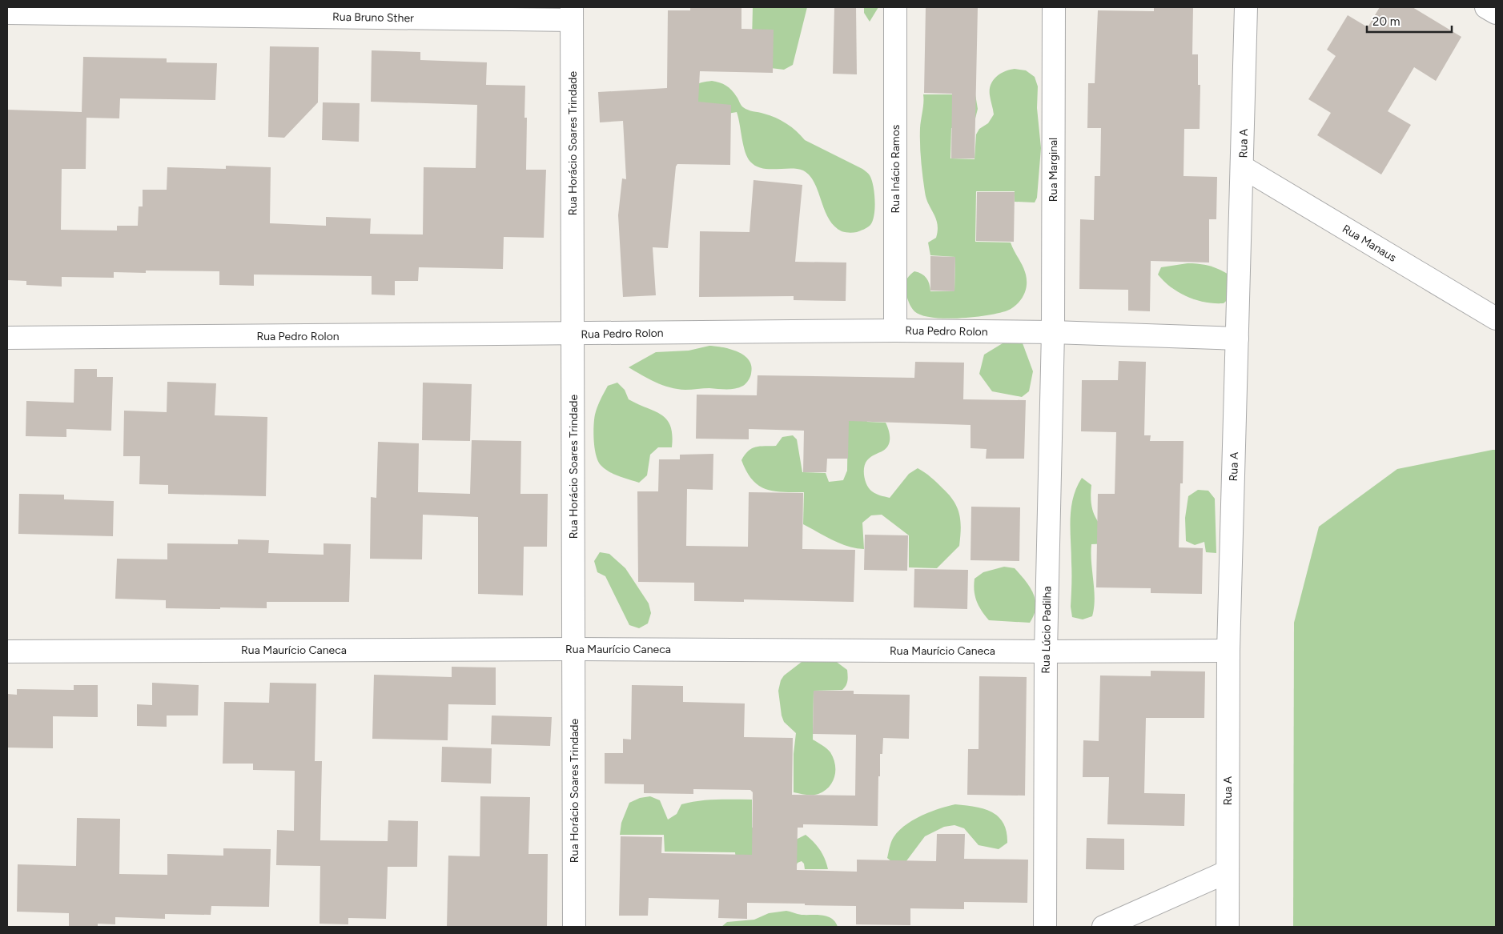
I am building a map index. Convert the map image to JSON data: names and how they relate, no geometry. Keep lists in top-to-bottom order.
{
  "streets": {
    "street": [
      "Rua Bruno Sther",
      "Rua Horácio Soares Trindade",
      "Rua A",
      "Rua Inácio Ramos",
      "Rua Marginal",
      "Rua Manaus",
      "Rua Pedro Rolon",
      "Rua Lúcio Padilha",
      "Rua Maurício Caneca"
    ]
  },
  "crossings": [
    ["Rua Bruno Sther", "Rua Horácio Soares Trindade"],
    ["Rua Horácio Soares Trindade", "Rua Pedro Rolon"],
    ["Rua Horácio Soares Trindade", "Rua Maurício Caneca"],
    ["Rua A", "Rua Manaus"],
    ["Rua A", "Rua Pedro Rolon"],
    ["Rua A", "Rua Maurício Caneca"],
    ["Rua Inácio Ramos", "Rua Pedro Rolon"],
    ["Rua Marginal", "Rua Pedro Rolon"],
    ["Rua Marginal", "Rua Lúcio Padilha"],
    ["Rua Pedro Rolon", "Rua Lúcio Padilha"],
    ["Rua Lúcio Padilha", "Rua Maurício Caneca"]
  ],
  "scale_bar": "20 m"
}
